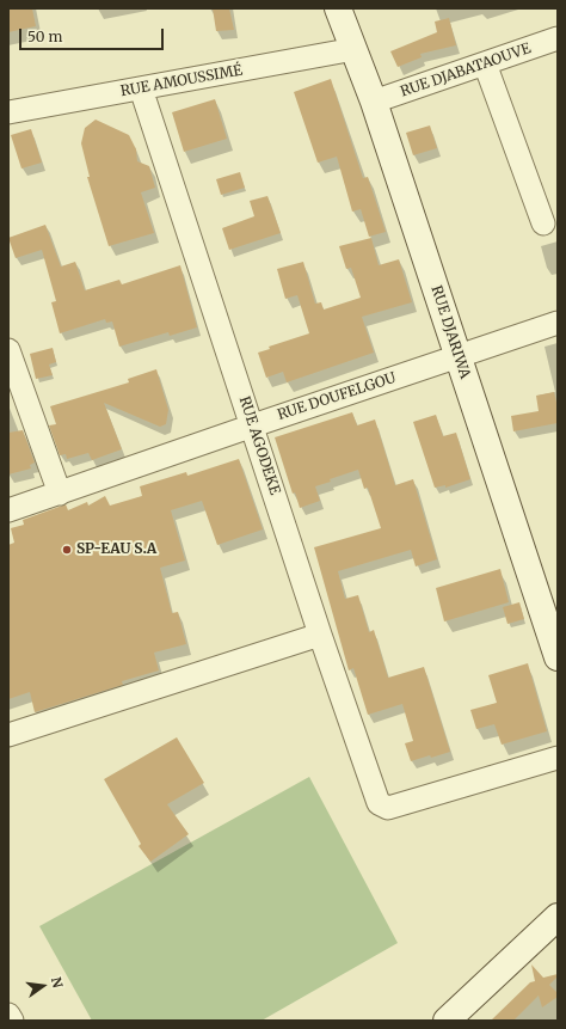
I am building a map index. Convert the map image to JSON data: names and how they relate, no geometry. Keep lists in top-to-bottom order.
{
  "streets": {
    "street": [
      "RUE DJABATAOUVE",
      "RUE AMOUSSIMÉ",
      "RUE DJARIWA",
      "RUE DOUFELGOU",
      "RUE AGODEKE"
    ]
  },
  "crossings": [
    ["RUE DJABATAOUVE", "RUE DJARIWA"],
    ["RUE AMOUSSIMÉ", "RUE DJARIWA"],
    ["RUE AMOUSSIMÉ", "RUE AGODEKE"],
    ["RUE DJARIWA", "RUE DOUFELGOU"],
    ["RUE DOUFELGOU", "RUE AGODEKE"]
  ],
  "places": ["SP-EAU S.A"],
  "scale_bar": "50 m",
  "north": "right"
}
